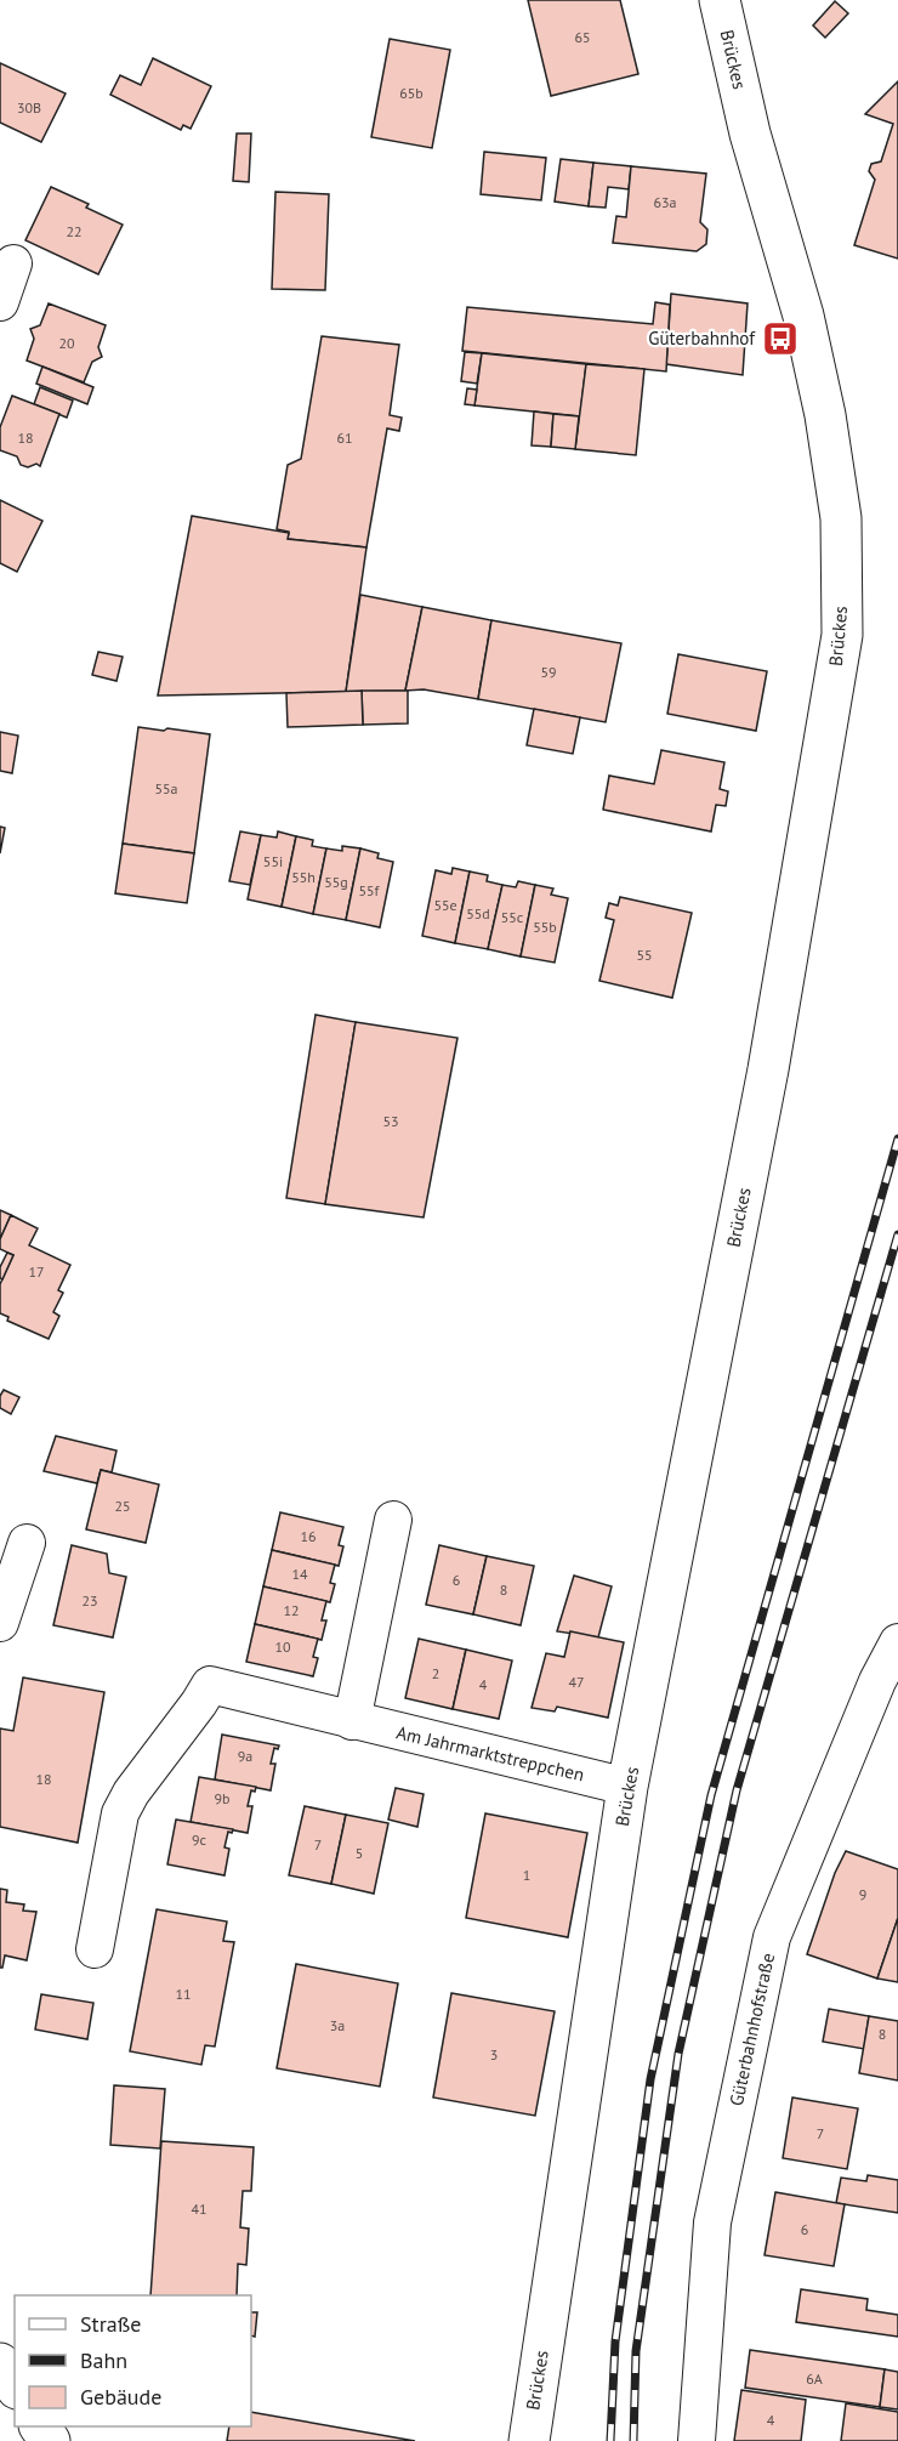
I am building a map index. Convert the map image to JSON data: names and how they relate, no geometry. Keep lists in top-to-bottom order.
{
  "streets": {
    "main road": ["Brückes"],
    "street": ["Am Jahrmarktstreppchen", "Güterbahnhofstraße"]
  },
  "crossings": [
    ["Brückes", "Am Jahrmarktstreppchen"]
  ],
  "places": {
    "bus stop": ["Güterbahnhof"]
  },
  "house_numbers": [
    "65",
    "65b",
    "30B",
    "63a",
    "22",
    "20",
    "18",
    "61",
    "59",
    "55a",
    "55i",
    "55h",
    "55g",
    "55f",
    "55e",
    "55d",
    "55c",
    "55b",
    "55",
    "53",
    "17",
    "25",
    "16",
    "14",
    "6",
    "8",
    "23",
    "12",
    "10",
    "2",
    "47",
    "4",
    "9a",
    "18",
    "9b",
    "9c",
    "7",
    "5",
    "1",
    "9",
    "11",
    "3a",
    "8",
    "3",
    "7",
    "41",
    "6",
    "6A",
    "4"
  ],
  "legend": ["Straße", "Bahn", "Gebäude"]
}
